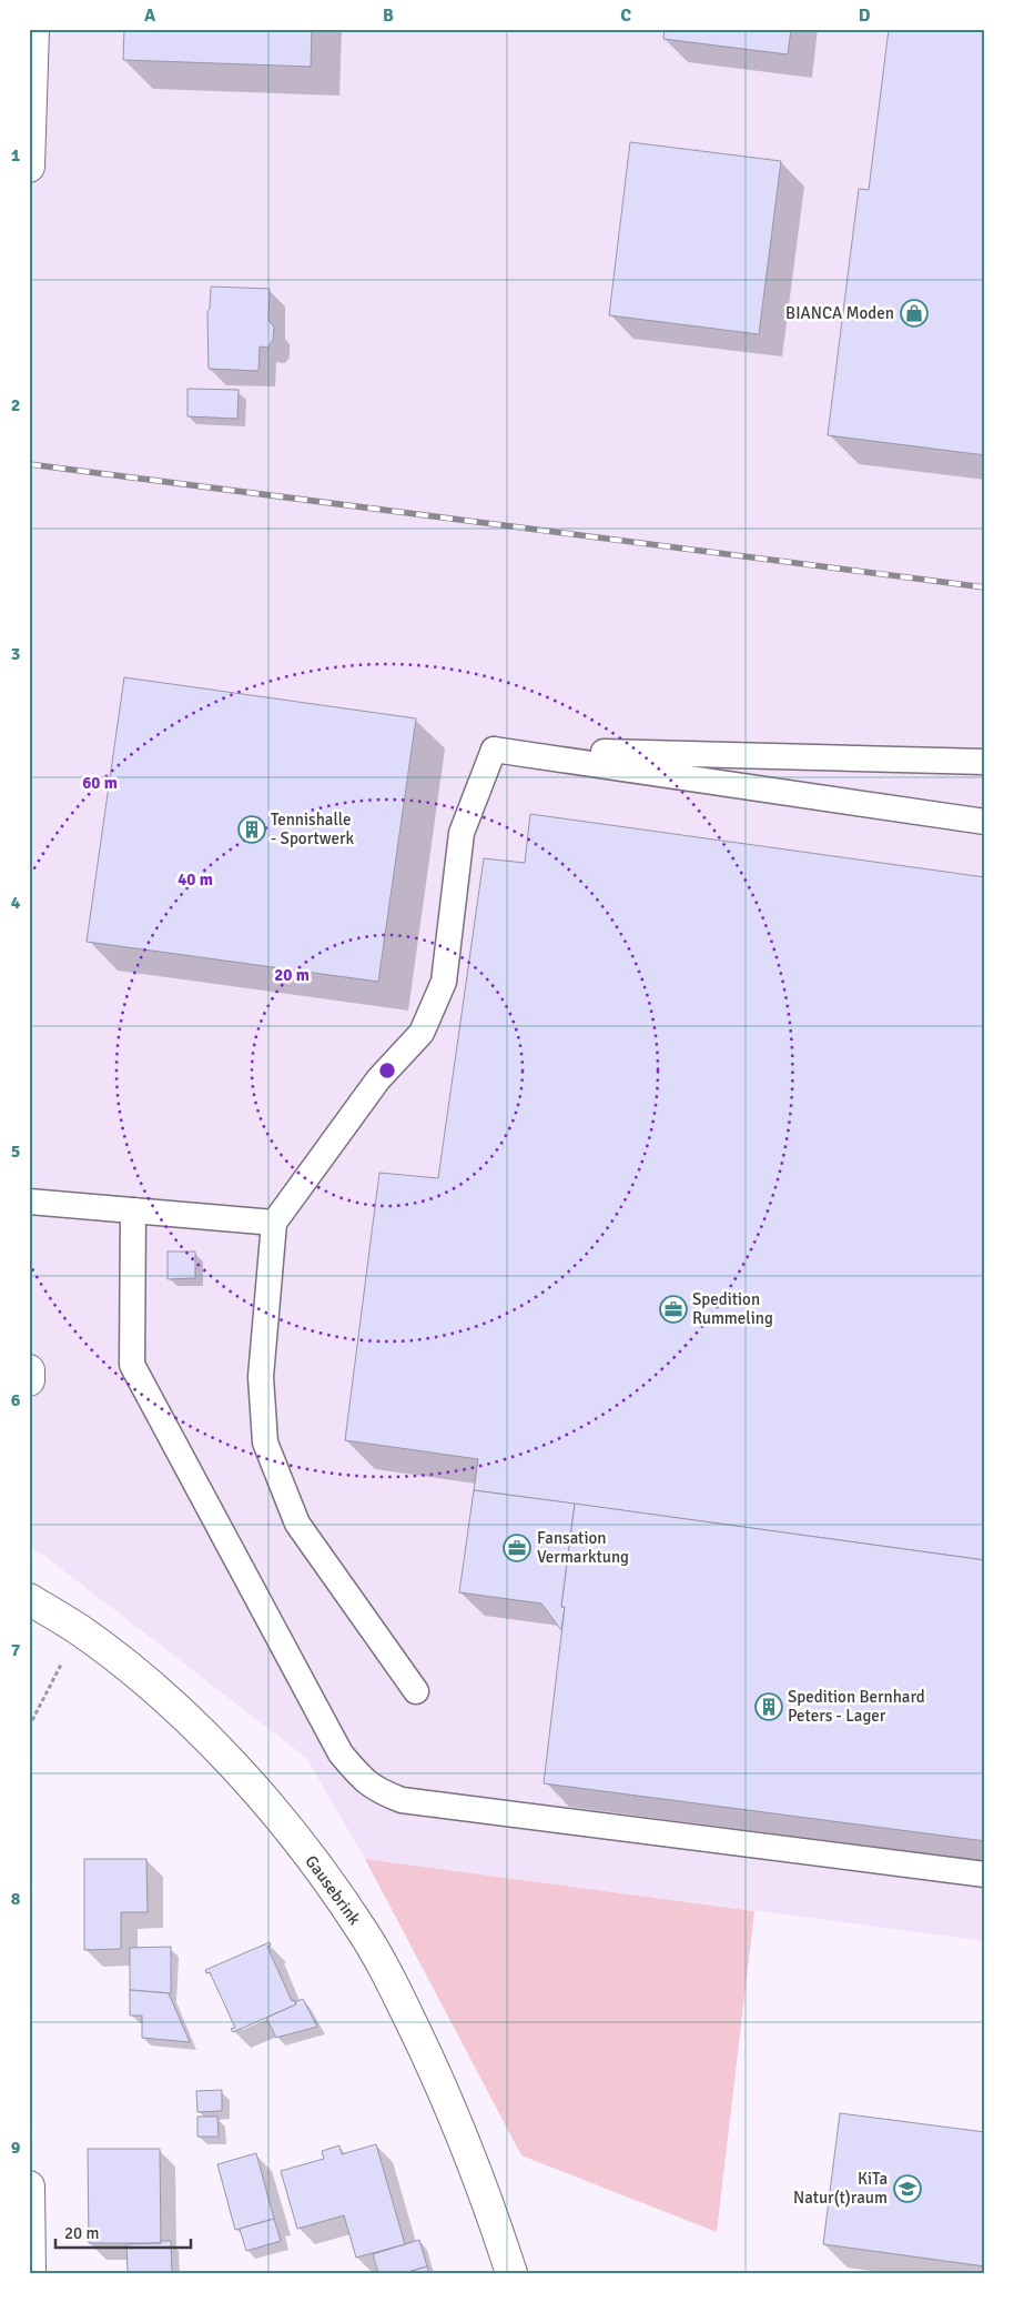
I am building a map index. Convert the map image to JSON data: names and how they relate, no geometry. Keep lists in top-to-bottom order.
{
  "streets": {
    "main road": ["Gausebrink"]
  },
  "places": {
    "shop": ["BIANCA Moden"],
    "building": ["Tennishalle - Sportwerk", "Spedition Bernhard Peters - Lager"],
    "office": ["Spedition Rummeling", "Fansation Vermarktung"],
    "school or university": ["KiTa Natur(t)raum"]
  },
  "scale_bar": "20 m",
  "grid": {
    "columns": [
      "A",
      "B",
      "C",
      "D"
    ],
    "rows": [
      "1",
      "2",
      "3",
      "4",
      "5",
      "6",
      "7",
      "8",
      "9"
    ]
  },
  "rings": ["60 m", "40 m", "20 m"]
}
